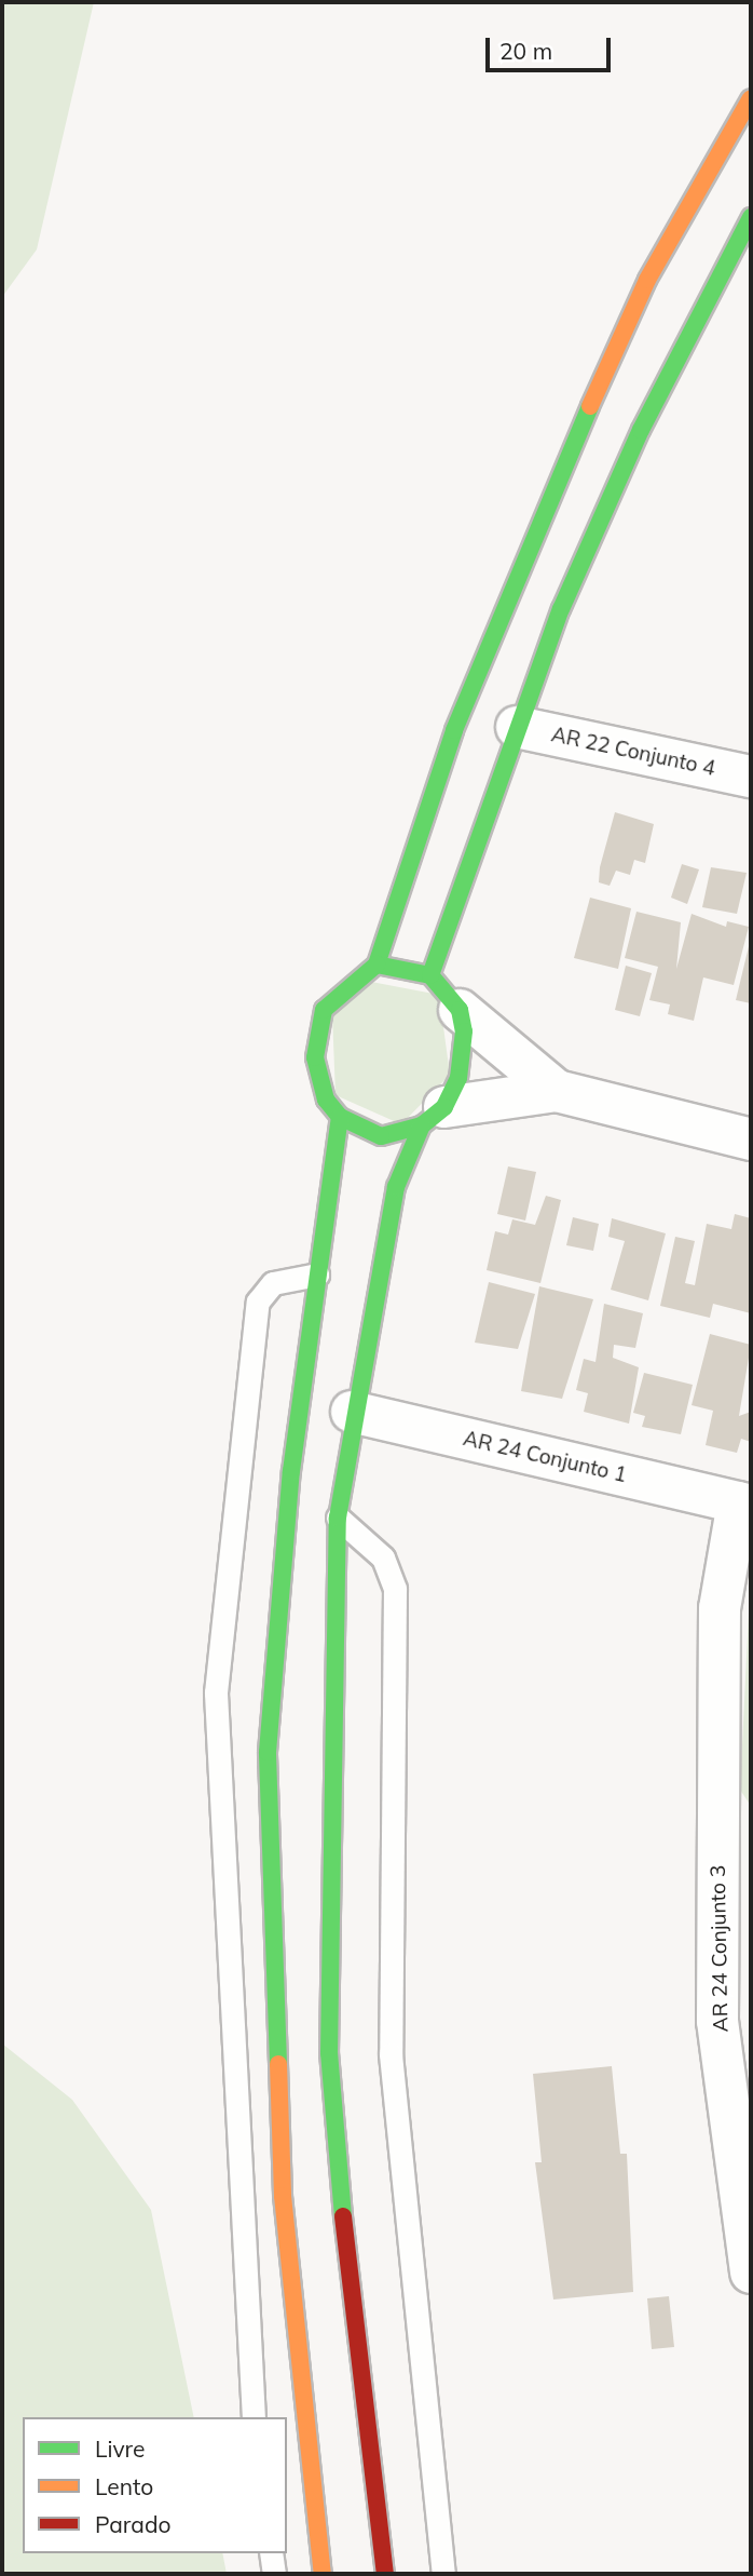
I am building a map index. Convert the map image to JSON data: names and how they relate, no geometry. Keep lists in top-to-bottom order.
{
  "streets": {
    "street": ["AR 22 Conjunto 4", "AR 24 Conjunto 1", "AR 24 Conjunto 3"]
  },
  "crossings": [
    ["AR 24 Conjunto 1", "AR 24 Conjunto 3"]
  ],
  "legend": ["Livre", "Lento", "Parado"],
  "scale_bar": "20 m"
}
